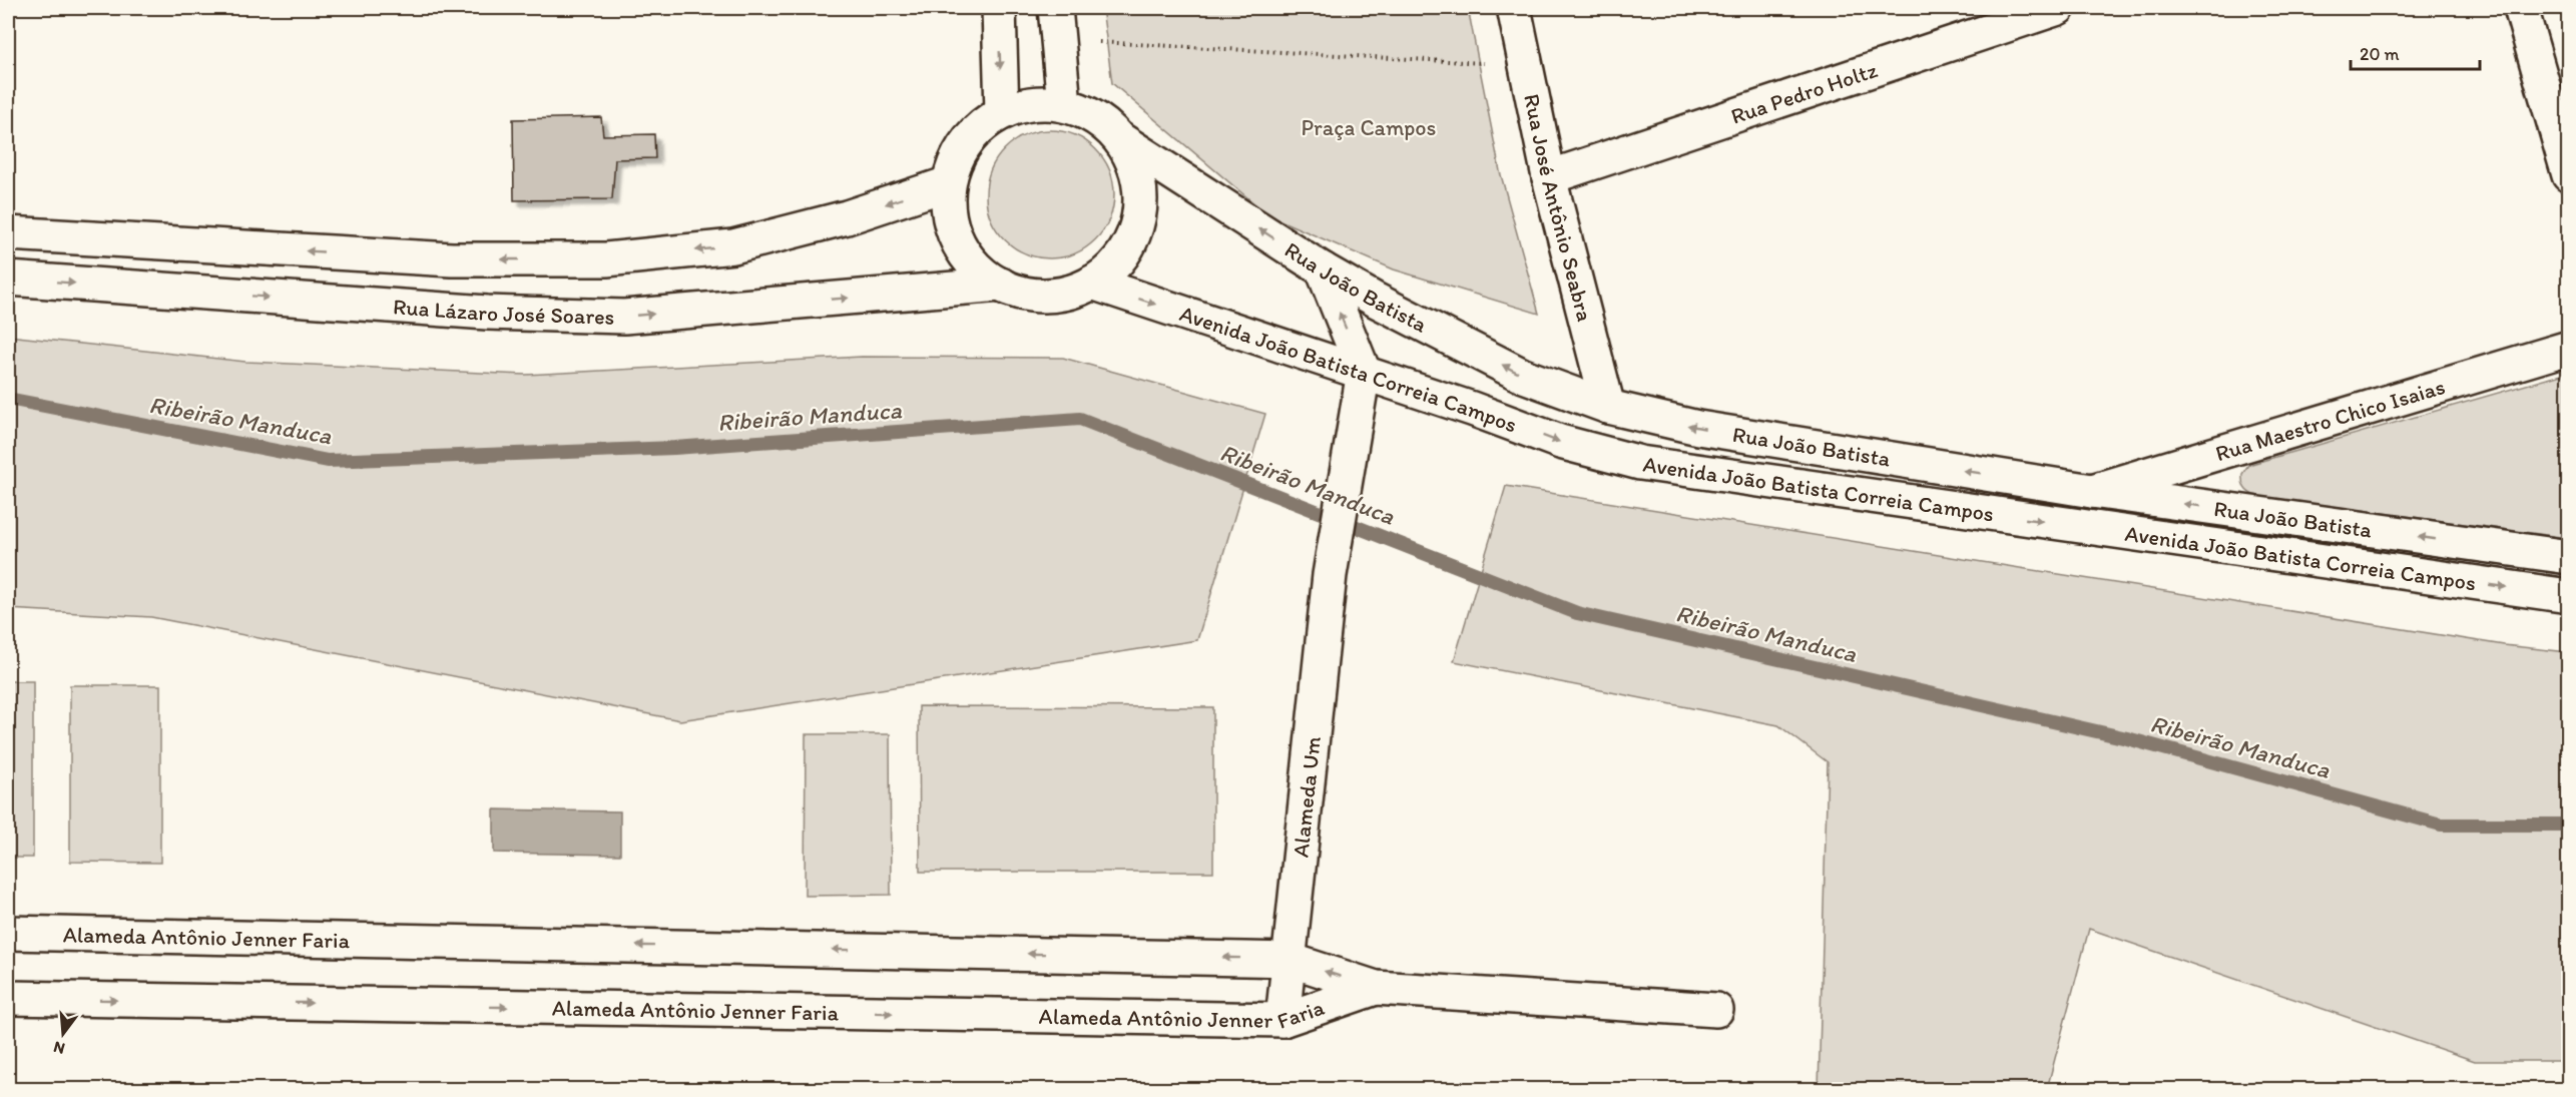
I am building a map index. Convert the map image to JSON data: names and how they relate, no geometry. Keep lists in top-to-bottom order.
{
  "streets": {
    "main road": [
      "Rua Pedro Holtz",
      "Rua José Antônio Seabra",
      "Rua João Batista",
      "Rua Lázaro José Soares",
      "Avenida João Batista Correia Campos",
      "Rua Maestro Chico Isaias",
      "Alameda Um",
      "Alameda Antônio Jenner Faria"
    ]
  },
  "crossings": [
    ["Rua Pedro Holtz", "Rua José Antônio Seabra"],
    ["Rua José Antônio Seabra", "Rua João Batista"],
    ["Rua João Batista", "Rua Lázaro José Soares"],
    ["Rua João Batista", "Avenida João Batista Correia Campos"],
    ["Rua João Batista", "Rua Maestro Chico Isaias"],
    ["Rua Lázaro José Soares", "Avenida João Batista Correia Campos"],
    ["Avenida João Batista Correia Campos", "Alameda Um"],
    ["Alameda Um", "Alameda Antônio Jenner Faria"]
  ],
  "one_way": ["Rua João Batista", "Avenida João Batista Correia Campos"],
  "water": ["Ribeirão Manduca"],
  "parks": ["Praça Campos"],
  "scale_bar": "20 m",
  "north": "bottom"
}
